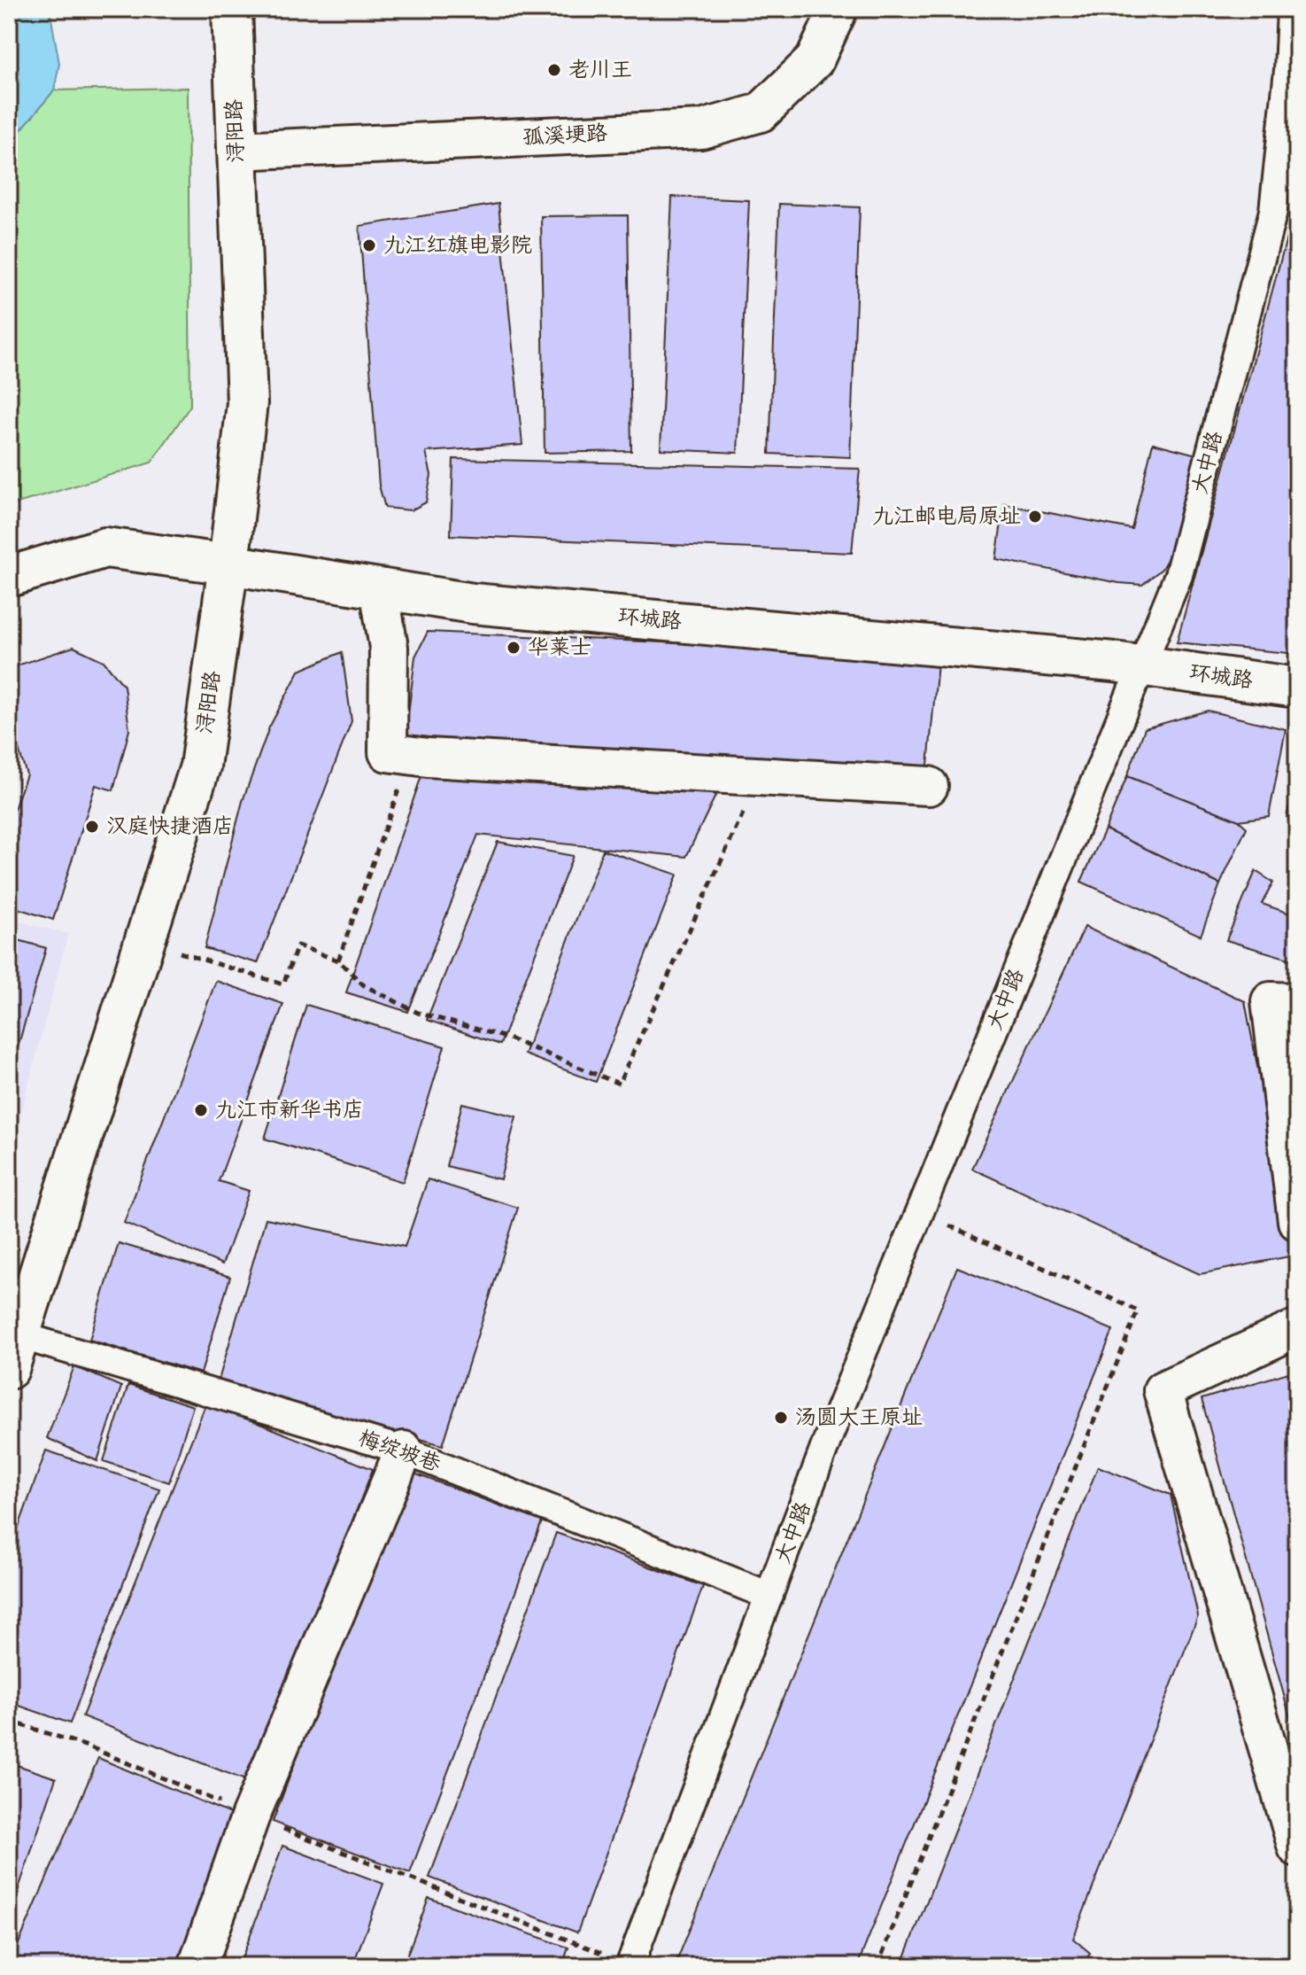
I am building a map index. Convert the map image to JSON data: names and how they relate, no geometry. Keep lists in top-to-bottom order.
{
  "streets": {
    "main road": ["浔阳路", "环城路"],
    "street": ["孤溪埂路", "大中路", "梅绽坡巷"]
  },
  "crossings": [
    ["浔阳路", "孤溪埂路"],
    ["浔阳路", "环城路"],
    ["浔阳路", "梅绽坡巷"],
    ["大中路", "环城路"],
    ["大中路", "梅绽坡巷"]
  ],
  "places": [
    "老川王",
    "九江红旗电影院",
    "九江邮电局原址",
    "华莱士",
    "汉庭快捷酒店",
    "九江市新华书店",
    "汤圆大王原址"
  ]
}
